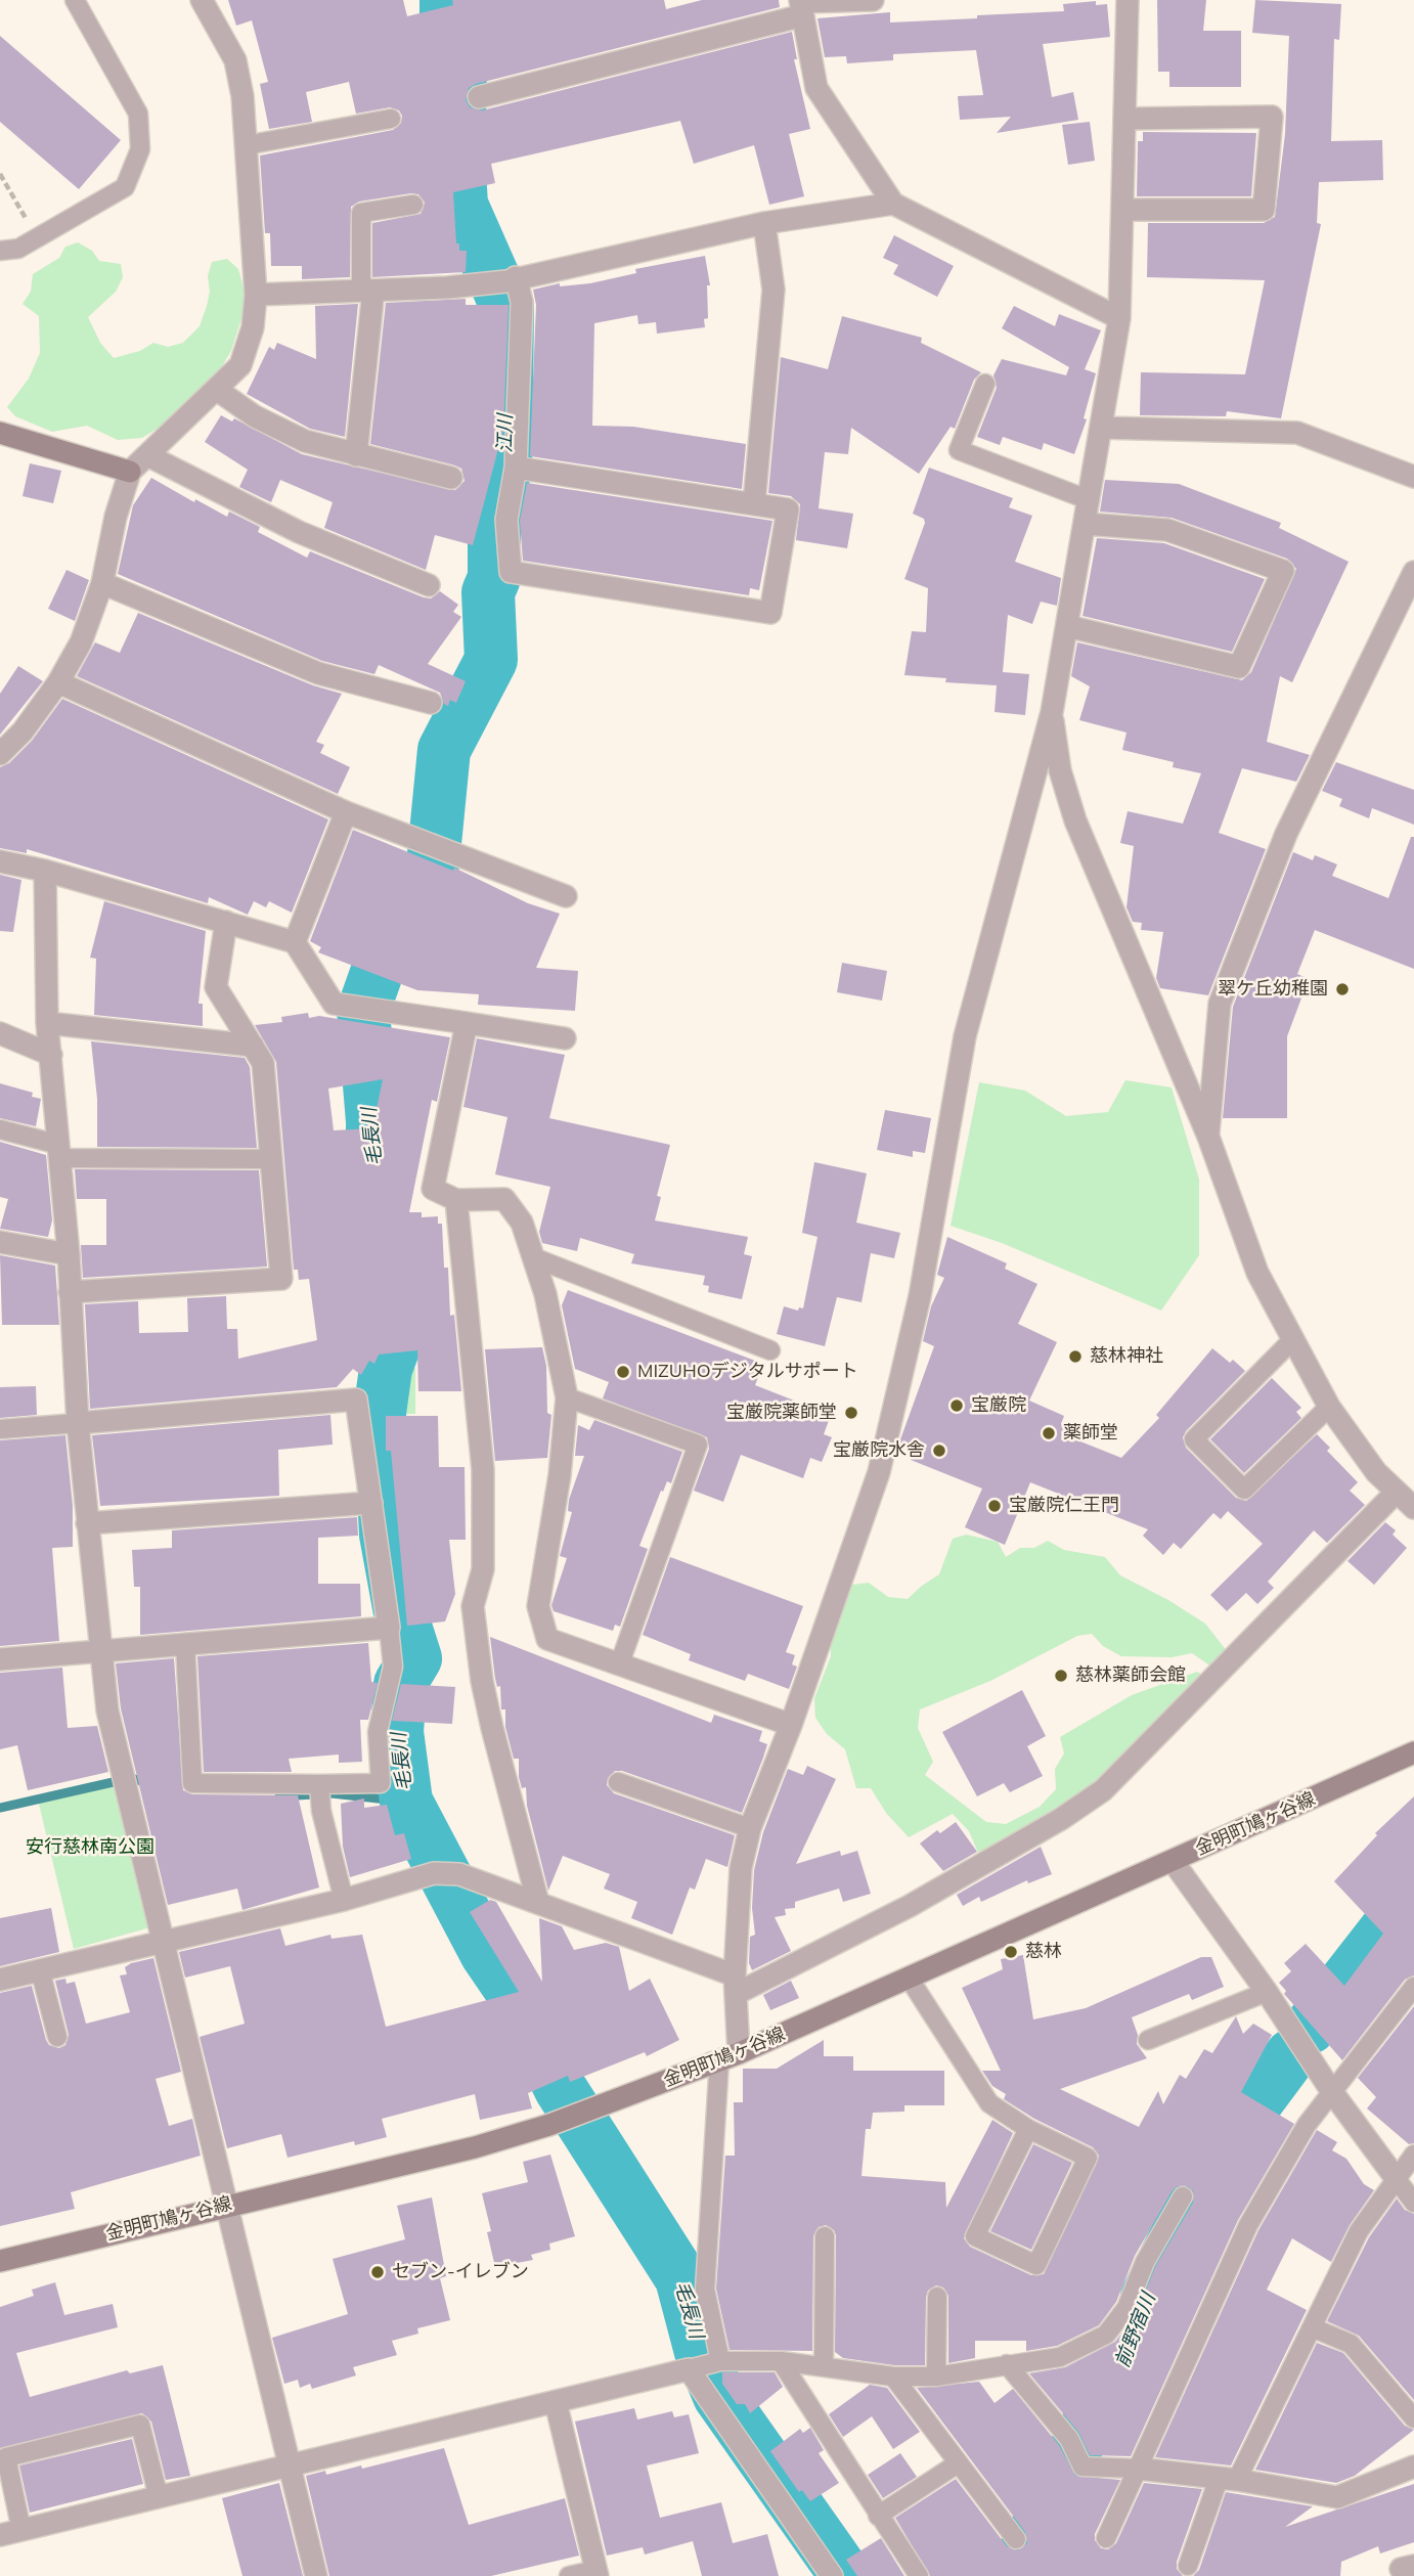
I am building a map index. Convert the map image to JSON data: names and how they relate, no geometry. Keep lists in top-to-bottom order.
{
  "streets": {
    "main road": ["金明町鳩ヶ谷線"]
  },
  "water": ["江川", "毛長川", "前野宿川"],
  "parks": ["安行慈林南公園"],
  "places": [
    "翠ケ丘幼稚園",
    "慈林神社",
    "MIZUHOデジタルサポート",
    "宝厳院",
    "宝厳院薬師堂",
    "薬師堂",
    "宝厳院水舎",
    "宝厳院仁王門",
    "慈林薬師会館",
    "慈林",
    "セブン-イレブン"
  ]
}
